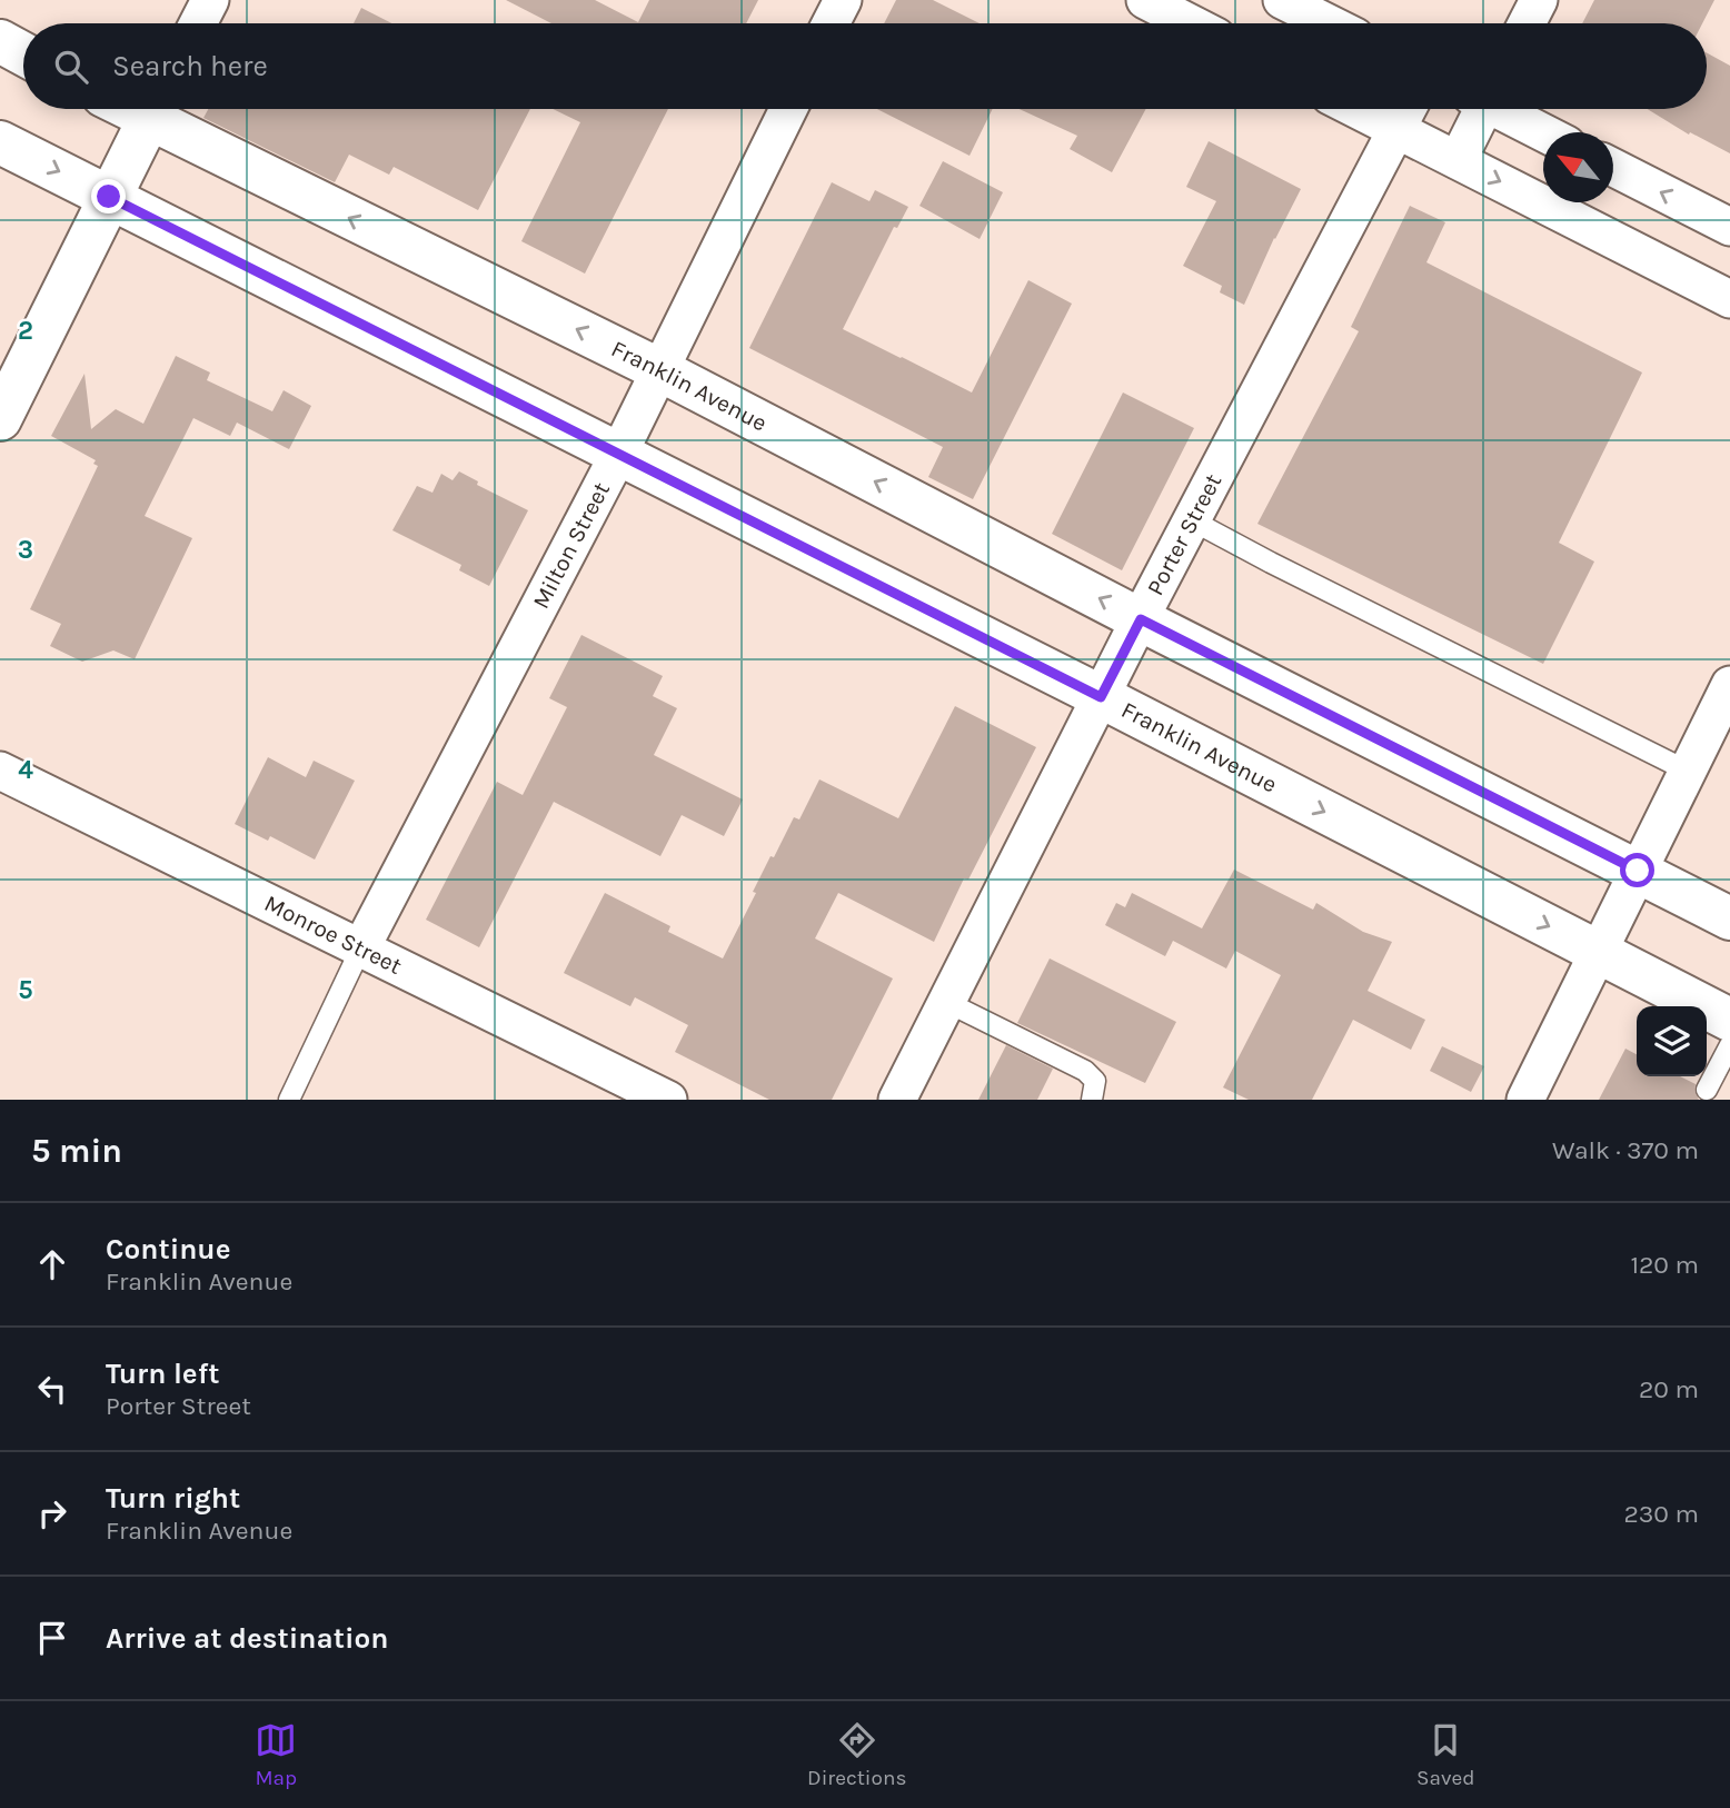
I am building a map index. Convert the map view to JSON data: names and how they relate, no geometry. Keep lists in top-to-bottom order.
{
  "streets": {
    "main road": ["Franklin Avenue"],
    "street": ["Porter Street", "Milton Street", "Monroe Street"]
  },
  "crossings": [
    ["Franklin Avenue", "Porter Street"],
    ["Franklin Avenue", "Milton Street"],
    ["Milton Street", "Monroe Street"]
  ],
  "north": "top left",
  "page": {
    "search": "Search here",
    "heading": ["5 min", "Walk · 370 m"],
    "list": [
      ["Continue", "Franklin Avenue", "120 m"],
      ["Turn left", "Porter Street", "20 m"],
      ["Turn right", "Franklin Avenue", "230 m"],
      "Arrive at destination"
    ],
    "nav": ["Map", "Directions", "Saved"]
  },
  "grid": {
    "rows": [
      "2",
      "3",
      "4",
      "5"
    ]
  }
}
